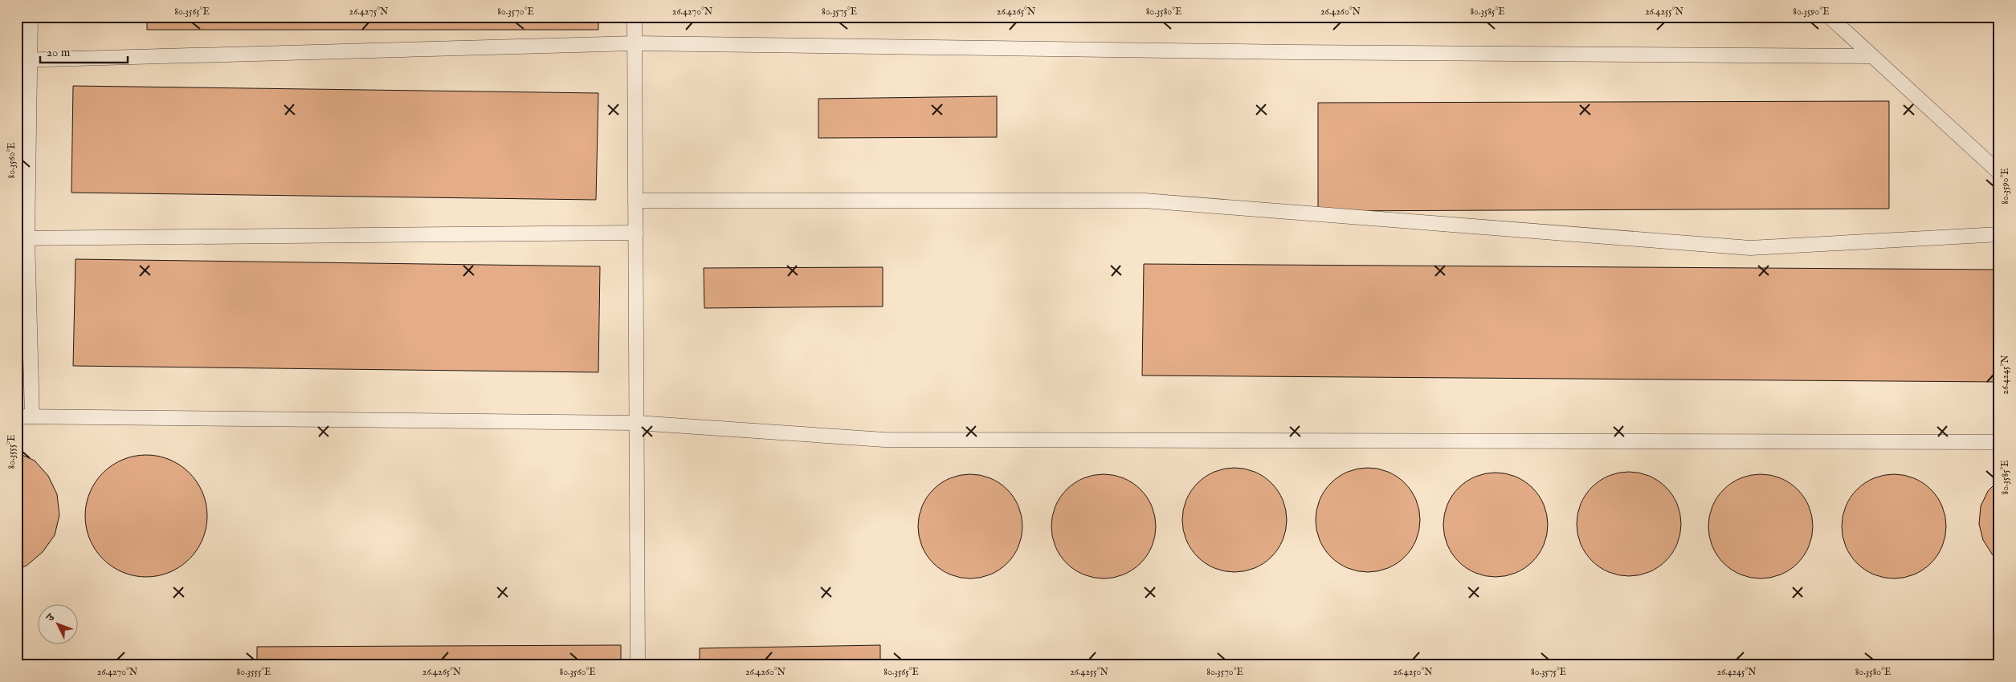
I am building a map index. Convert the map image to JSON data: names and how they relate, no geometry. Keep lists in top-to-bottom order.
{
  "scale_bar": "20 m",
  "north": "top left",
  "coordinates": [
    "80.3565°E",
    "26.4275°N",
    "80.3570°E",
    "26.4270°N",
    "80.3575°E",
    "26.4265°N",
    "80.3580°E",
    "26.4260°N",
    "80.3585°E",
    "26.4255°N",
    "80.3590°E",
    "80.3560°E",
    "26.4245°N",
    "80.3555°E",
    "26.4250°N"
  ]
}
